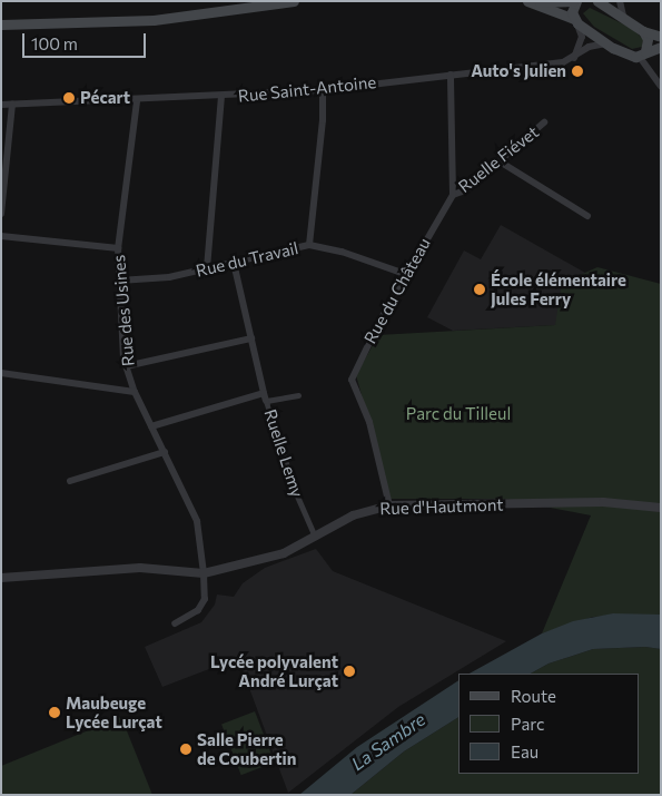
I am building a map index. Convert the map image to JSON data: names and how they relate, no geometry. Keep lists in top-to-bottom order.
{
  "streets": {
    "street": [
      "Rue Saint-Antoine",
      "Ruelle Fiévet",
      "Rue du Travail",
      "Rue du Château",
      "Rue des Usines",
      "Ruelle Lemy",
      "Rue d'Hautmont"
    ]
  },
  "crossings": [
    ["Rue Saint-Antoine", "Rue des Usines"],
    ["Ruelle Fiévet", "Rue du Château"],
    ["Rue du Travail", "Rue du Château"],
    ["Rue du Travail", "Rue des Usines"],
    ["Rue du Château", "Rue d'Hautmont"],
    ["Rue des Usines", "Rue d'Hautmont"],
    ["Ruelle Lemy", "Rue d'Hautmont"]
  ],
  "water": ["La Sambre"],
  "parks": ["Parc du Tilleul"],
  "places": [
    "Auto's Julien",
    "Pécart",
    "École élémentaire Jules Ferry",
    "Lycée polyvalent André Lurçat",
    "Maubeuge Lycée Lurçat",
    "Salle Pierre de Coubertin"
  ],
  "legend": ["Route", "Parc", "Eau"],
  "scale_bar": "100 m"
}
